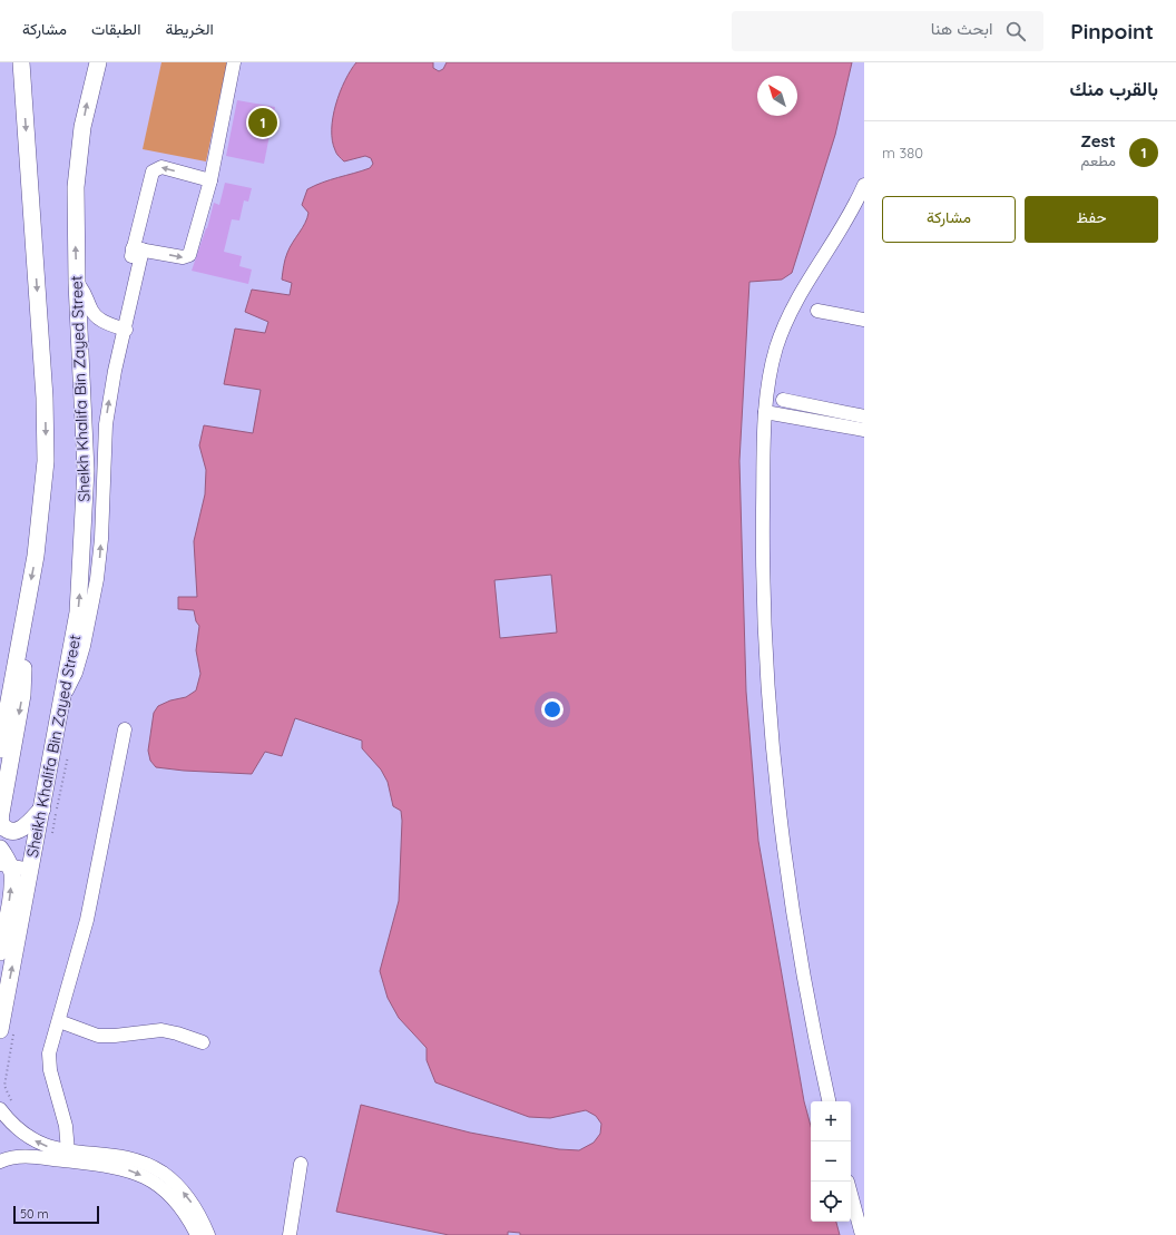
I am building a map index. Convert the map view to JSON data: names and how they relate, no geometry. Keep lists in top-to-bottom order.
{
  "streets": {
    "main road": ["Sheikh Khalifa Bin Zayed Street"]
  },
  "scale_bar": "50 m",
  "north": "top left",
  "page": {
    "header": "Pinpoint",
    "search": "ابحث هنا",
    "nav": ["الخريطة", "الطبقات", "مشاركة"],
    "heading": "بالقرب منك",
    "pins": "1",
    "list": [
      {
        "mark": "1",
        "name": "Zest",
        "note": "مطعم",
        "value": "380 m"
      }
    ],
    "buttons": ["حفظ", "مشاركة"],
    "map_buttons": ["+", "−"],
    "scale": "50 m"
  }
}
